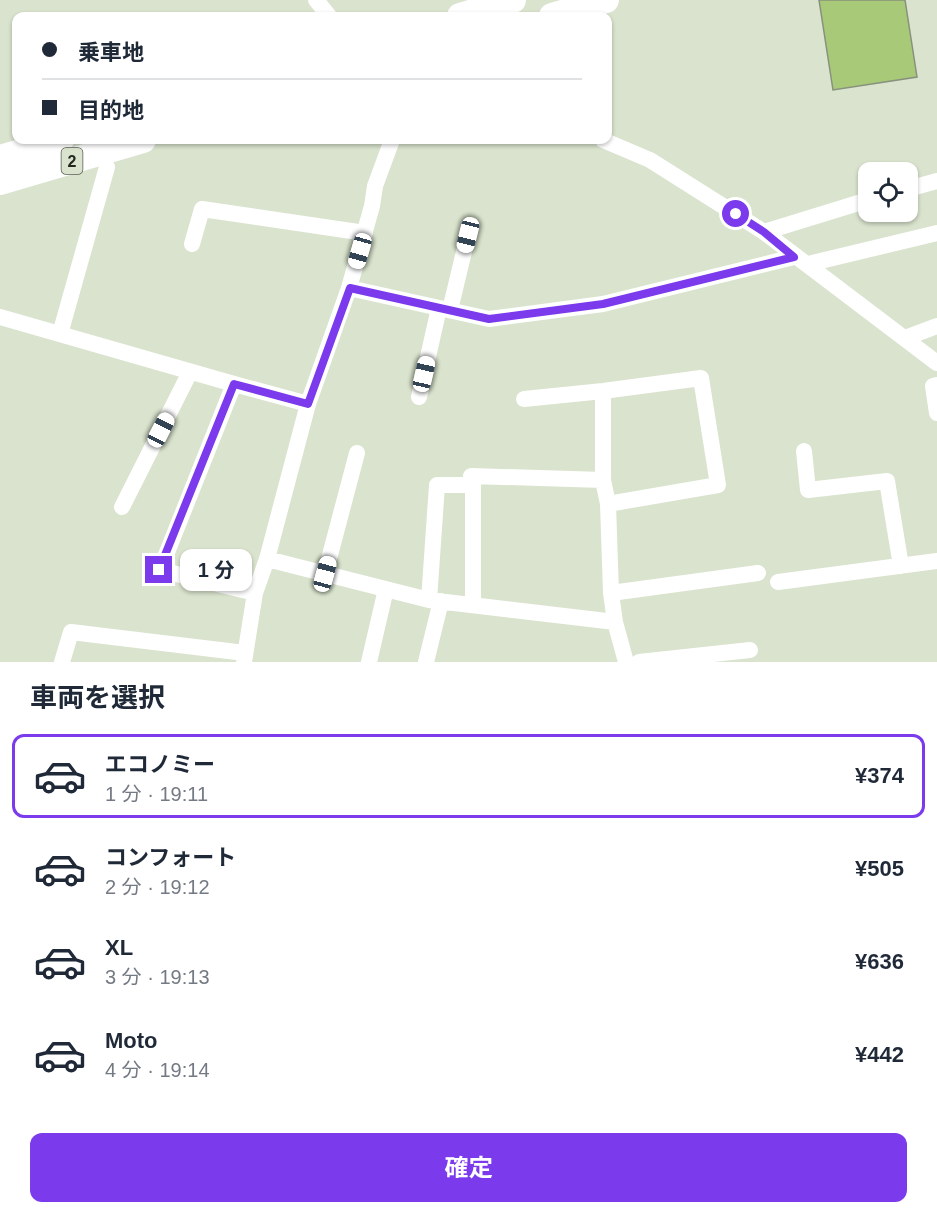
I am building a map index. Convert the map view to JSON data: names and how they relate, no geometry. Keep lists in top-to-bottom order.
{
  "streets": {
    "main road": ["2"]
  },
  "page": {
    "banner": ["乗車地", "目的地"],
    "bubble": "1 分",
    "heading": "車両を選択",
    "list": [
      {
        "name": "エコノミー",
        "note": "1 分 · 19:11",
        "value": "¥374"
      },
      {
        "name": "コンフォート",
        "note": "2 分 · 19:12",
        "value": "¥505"
      },
      {
        "name": "XL",
        "note": "3 分 · 19:13",
        "value": "¥636"
      },
      {
        "name": "Moto",
        "note": "4 分 · 19:14",
        "value": "¥442"
      }
    ],
    "buttons": "確定"
  }
}
